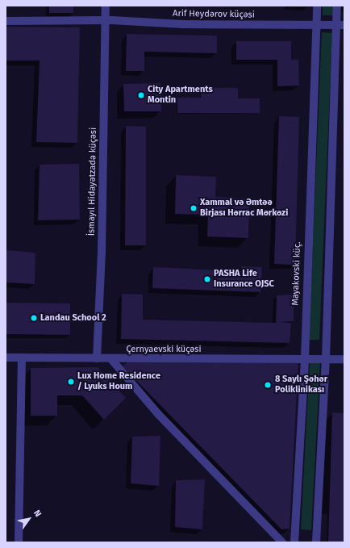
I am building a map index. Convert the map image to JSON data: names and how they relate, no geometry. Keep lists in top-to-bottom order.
{
  "streets": {
    "street": [
      "Arif Heydərov küçəsi",
      "İsmayıl Hidayətzadə küçəsi",
      "Mayakovski küç.",
      "Çernyaevski küçəsi"
    ]
  },
  "crossings": [
    ["Arif Heydərov küçəsi", "İsmayıl Hidayətzadə küçəsi"],
    ["Arif Heydərov küçəsi", "Mayakovski küç."],
    ["İsmayıl Hidayətzadə küçəsi", "Çernyaevski küçəsi"],
    ["Mayakovski küç.", "Çernyaevski küçəsi"]
  ],
  "places": [
    "City Apartments Montin",
    "Xammal və Əmtəə Birjası Hərrac Mərkəzi",
    "PASHA Life Insurance OJSC",
    "Landau School 2",
    "Lux Home Residence / Lyuks Houm",
    "8 Saylı Şəhər Poliklinikası"
  ],
  "north": "top right"
}
